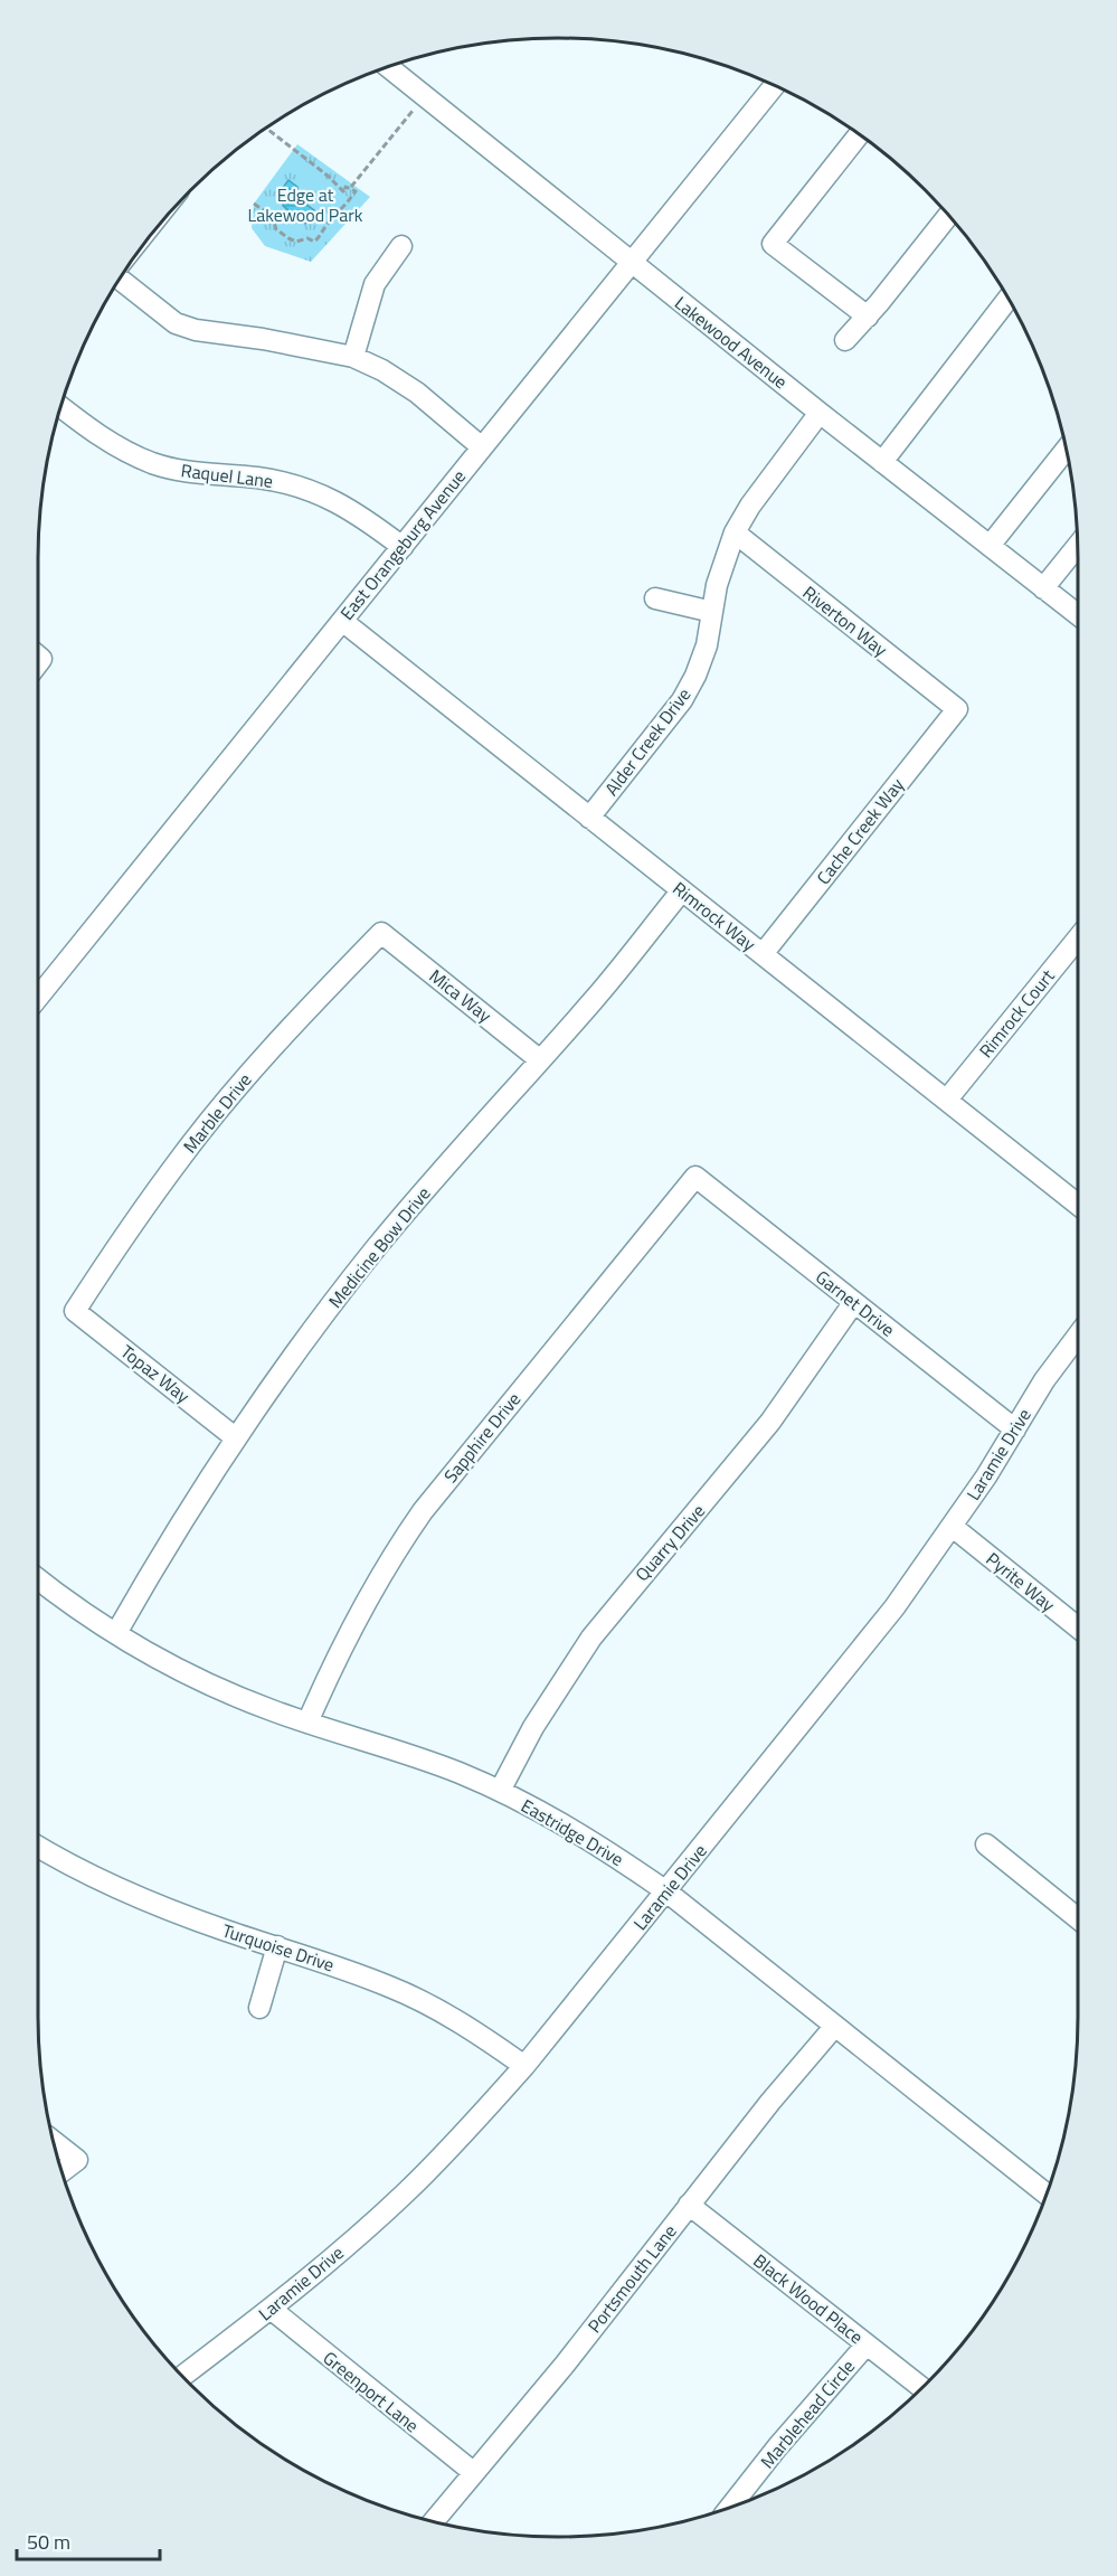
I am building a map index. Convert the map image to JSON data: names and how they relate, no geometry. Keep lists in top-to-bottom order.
{
  "streets": {
    "street": [
      "Lakewood Avenue",
      "Raquel Lane",
      "East Orangeburg Avenue",
      "Riverton Way",
      "Alder Creek Drive",
      "Cache Creek Way",
      "Rimrock Way",
      "Mica Way",
      "Rimrock Court",
      "Marble Drive",
      "Medicine Bow Drive",
      "Garnet Drive",
      "Topaz Way",
      "Sapphire Drive",
      "Laramie Drive",
      "Quarry Drive",
      "Pyrite Way",
      "Eastridge Drive",
      "Turquoise Drive",
      "Portsmouth Lane",
      "Black Wood Place",
      "Greenport Lane",
      "Marblehead Circle"
    ]
  },
  "crossings": [
    ["Lakewood Avenue", "East Orangeburg Avenue"],
    ["Lakewood Avenue", "Alder Creek Drive"],
    ["Raquel Lane", "East Orangeburg Avenue"],
    ["East Orangeburg Avenue", "Rimrock Way"],
    ["Riverton Way", "Alder Creek Drive"],
    ["Riverton Way", "Cache Creek Way"],
    ["Alder Creek Drive", "Rimrock Way"],
    ["Cache Creek Way", "Rimrock Way"],
    ["Rimrock Way", "Rimrock Court"],
    ["Rimrock Way", "Medicine Bow Drive"],
    ["Mica Way", "Marble Drive"],
    ["Mica Way", "Medicine Bow Drive"],
    ["Marble Drive", "Topaz Way"],
    ["Medicine Bow Drive", "Topaz Way"],
    ["Medicine Bow Drive", "Eastridge Drive"],
    ["Garnet Drive", "Sapphire Drive"],
    ["Garnet Drive", "Laramie Drive"],
    ["Garnet Drive", "Quarry Drive"],
    ["Sapphire Drive", "Eastridge Drive"],
    ["Laramie Drive", "Pyrite Way"],
    ["Laramie Drive", "Eastridge Drive"],
    ["Laramie Drive", "Turquoise Drive"],
    ["Laramie Drive", "Greenport Lane"],
    ["Quarry Drive", "Eastridge Drive"],
    ["Eastridge Drive", "Portsmouth Lane"],
    ["Portsmouth Lane", "Black Wood Place"],
    ["Portsmouth Lane", "Greenport Lane"],
    ["Black Wood Place", "Marblehead Circle"]
  ],
  "parks": ["Edge at Lakewood Park"],
  "scale_bar": "50 m"
}
